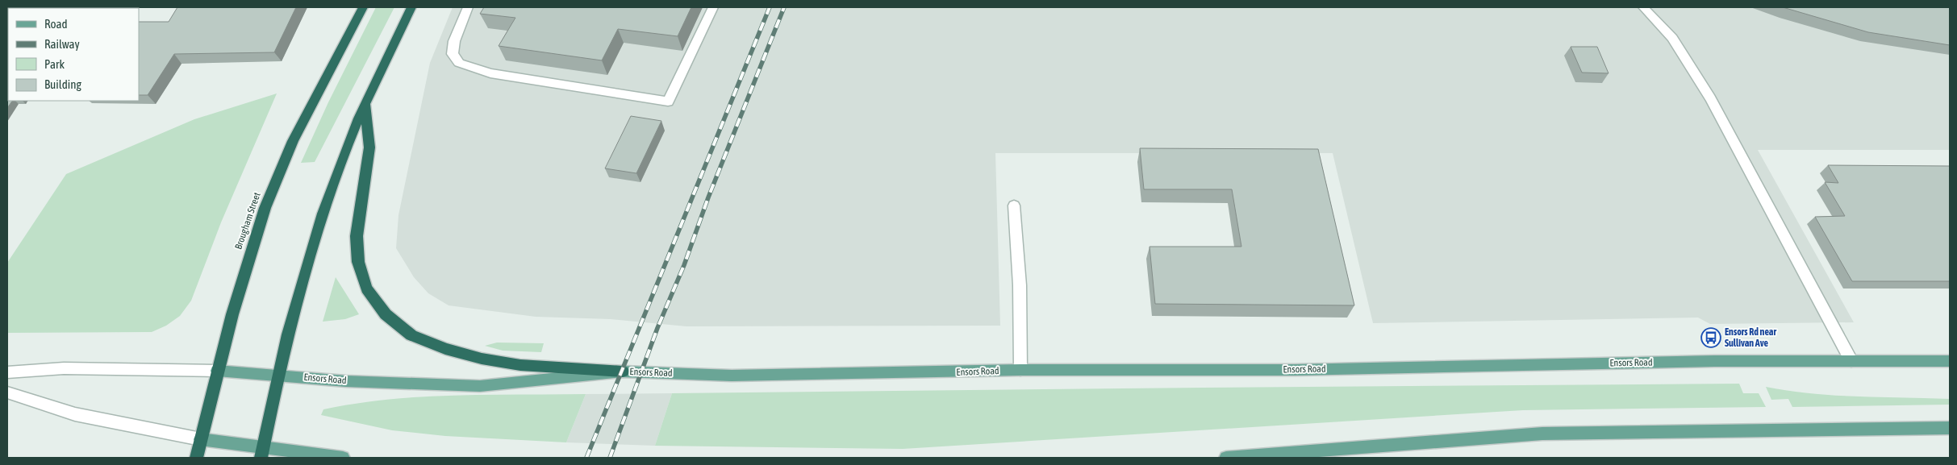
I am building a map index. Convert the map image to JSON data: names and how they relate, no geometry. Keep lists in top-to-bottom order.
{
  "streets": {
    "highway": ["Brougham Street"],
    "main road": ["Ensors Road"]
  },
  "crossings": [
    ["Brougham Street", "Ensors Road"]
  ],
  "places": {
    "bus stop": ["Ensors Rd near Sullivan Ave"]
  },
  "legend": [
    "Road",
    "Railway",
    "Park",
    "Building"
  ]
}
